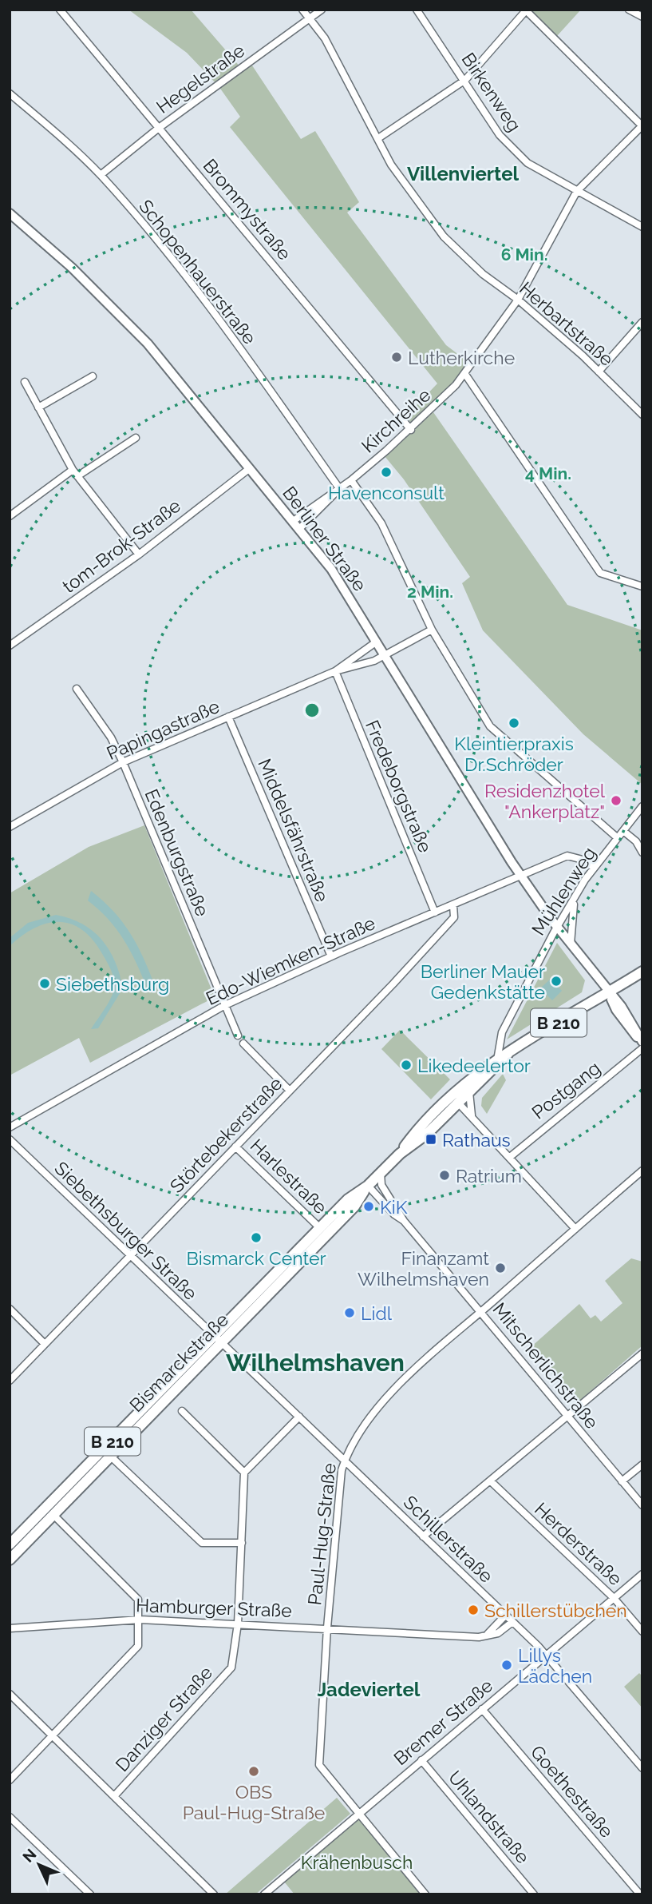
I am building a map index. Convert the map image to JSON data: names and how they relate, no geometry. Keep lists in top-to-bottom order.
{
  "streets": {
    "main road": ["Berliner Straße", "B 210", "Bismarckstraße"],
    "street": [
      "Hegelstraße",
      "Birkenweg",
      "Brommystraße",
      "Schopenhauerstraße",
      "Herbartstraße",
      "Kirchreihe",
      "tom-Brok-Straße",
      "Papingastraße",
      "Fredeborgstraße",
      "Middelsfährstraße",
      "Edenburgstraße",
      "Mühlenweg",
      "Edo-Wiemken-Straße",
      "Postgang",
      "Störtebekerstraße",
      "Harlestraße",
      "Siebethsburger Straße",
      "Mitscherlichstraße",
      "Paul-Hug-Straße",
      "Schillerstraße",
      "Herderstraße",
      "Hamburger Straße",
      "Danziger Straße",
      "Bremer Straße",
      "Goethestraße",
      "Uhlandstraße"
    ]
  },
  "crossings": [
    ["Hegelstraße", "Brommystraße"],
    ["Hegelstraße", "Schopenhauerstraße"],
    ["Hegelstraße", "Herbartstraße"],
    ["Birkenweg", "Kirchreihe"],
    ["Brommystraße", "Kirchreihe"],
    ["Schopenhauerstraße", "Kirchreihe"],
    ["Herbartstraße", "Kirchreihe"],
    ["Kirchreihe", "Berliner Straße"],
    ["Berliner Straße", "tom-Brok-Straße"],
    ["Berliner Straße", "Papingastraße"],
    ["Berliner Straße", "Mühlenweg"],
    ["Berliner Straße", "Edo-Wiemken-Straße"],
    ["Berliner Straße", "Bismarckstraße"],
    ["Papingastraße", "Fredeborgstraße"],
    ["Papingastraße", "Middelsfährstraße"],
    ["Papingastraße", "Edenburgstraße"],
    ["Fredeborgstraße", "Edo-Wiemken-Straße"],
    ["Middelsfährstraße", "Edo-Wiemken-Straße"],
    ["Edenburgstraße", "Edo-Wiemken-Straße"],
    ["Mühlenweg", "Edo-Wiemken-Straße"],
    ["Mühlenweg", "Bismarckstraße"],
    ["Edo-Wiemken-Straße", "Störtebekerstraße"],
    ["Störtebekerstraße", "Harlestraße"],
    ["Störtebekerstraße", "Siebethsburger Straße"],
    ["Harlestraße", "Bismarckstraße"],
    ["Siebethsburger Straße", "Bismarckstraße"],
    ["Siebethsburger Straße", "Schillerstraße"],
    ["Bismarckstraße", "Mitscherlichstraße"],
    ["Bismarckstraße", "Schillerstraße"],
    ["Mitscherlichstraße", "Paul-Hug-Straße"],
    ["Paul-Hug-Straße", "Schillerstraße"],
    ["Paul-Hug-Straße", "Hamburger Straße"],
    ["Paul-Hug-Straße", "Bremer Straße"],
    ["Schillerstraße", "Hamburger Straße"],
    ["Schillerstraße", "Bremer Straße"],
    ["Herderstraße", "Bremer Straße"],
    ["Hamburger Straße", "Danziger Straße"],
    ["Bremer Straße", "Goethestraße"],
    ["Bremer Straße", "Uhlandstraße"]
  ],
  "districts": ["Villenviertel", "Wilhelmshaven", "Jadeviertel"],
  "parks": ["Krähenbusch"],
  "places": {
    "other": [
      "Lutherkirche",
      "Havenconsult",
      "Kleintierpraxis Dr.Schröder",
      "Residenzhotel \"Ankerplatz\"",
      "Berliner Mauer Gedenkstätte",
      "Siebethsburg",
      "Likedeelertor",
      "Ratrium",
      "KiK",
      "Bismarck Center",
      "Finanzamt Wilhelmshaven",
      "Lidl",
      "Schillerstübchen",
      "Lillys Lädchen",
      "OBS Paul-Hug-Straße"
    ],
    "transit": ["Rathaus"]
  },
  "north": "top left",
  "rings": ["6 Min.", "4 Min.", "2 Min."]
}
